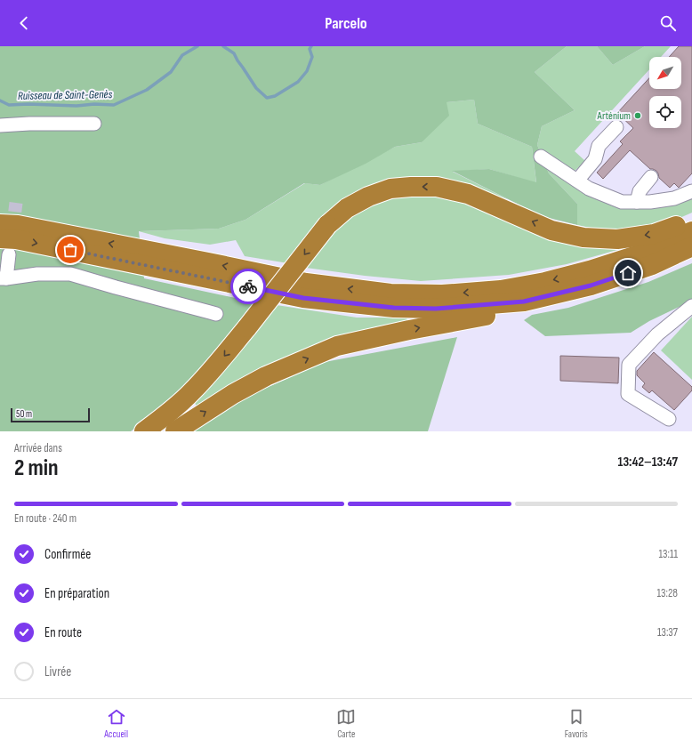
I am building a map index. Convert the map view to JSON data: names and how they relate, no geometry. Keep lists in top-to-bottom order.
{
  "water": ["Ruisseau de Saint-Genès"],
  "places": ["Arténium"],
  "scale_bar": "50 m",
  "north": "bottom left",
  "page": {
    "header": "Parcelo",
    "scale": "50 m",
    "heading": ["2 min", "Arrivée dans", "13:42–13:47"],
    "bar": "En route · 240 m",
    "list": [
      ["Confirmée", "13:11"],
      ["En préparation", "13:28"],
      ["En route", "13:37"],
      "Livrée"
    ],
    "tabs": ["Accueil", "Carte", "Favoris"]
  }
}
